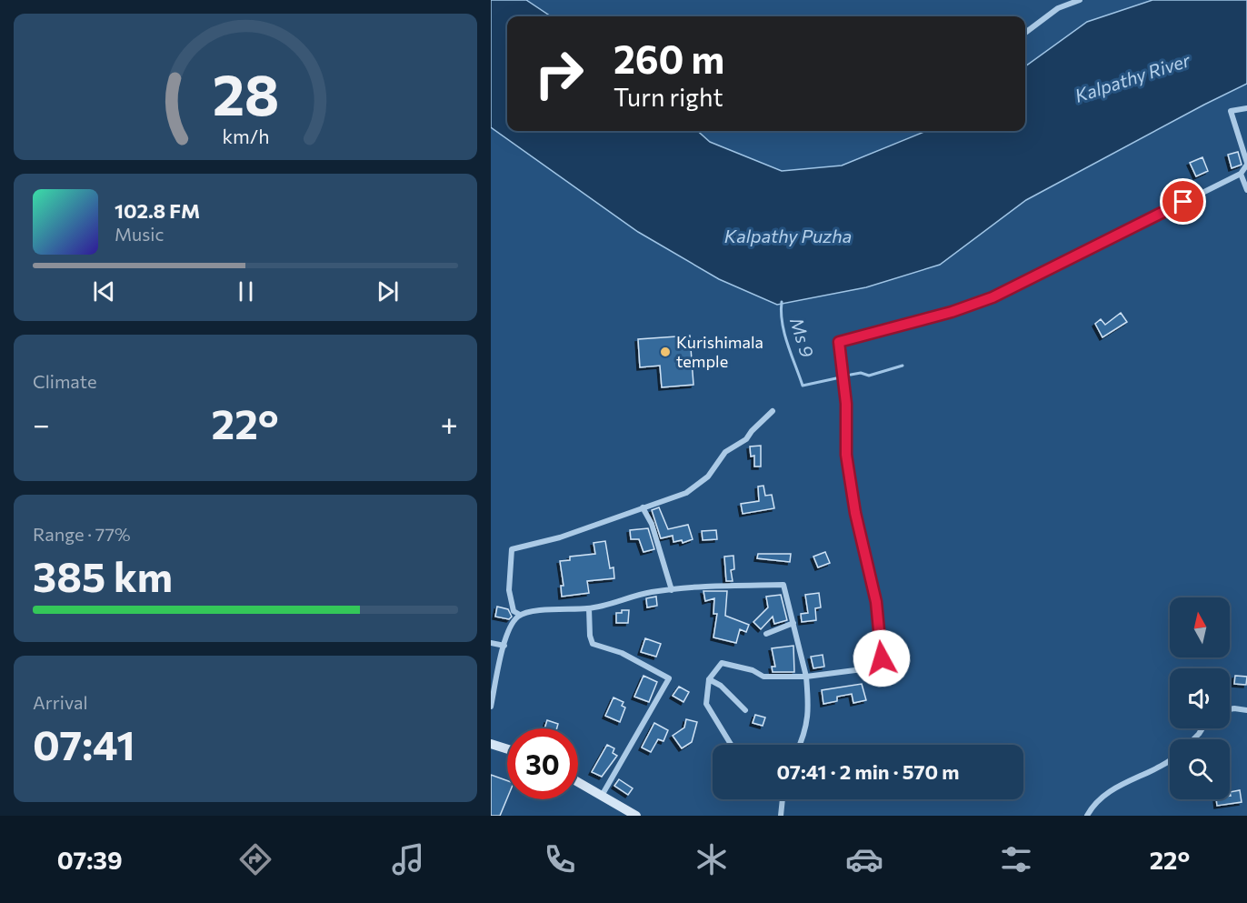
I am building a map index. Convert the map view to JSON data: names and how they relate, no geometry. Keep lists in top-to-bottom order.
{
  "water": ["Kalpathy River", "Kalpathy Puzha", "Ms 9"],
  "places": ["Kurishimala temple"],
  "north": "top",
  "page": {
    "turn": ["260 m", "Turn right"],
    "song": ["102.8 FM", "Music"],
    "tile": [
      "Climate",
      ["Range · 77%", "385 km"],
      ["Arrival", "07:41"]
    ],
    "heat": ["−", "22°", "+"],
    "limit": "30",
    "trip": "07:41 · 2 min · 570 m",
    "tabs": ["07:39", "22°"],
    "gauge": ["28", "km/h"]
  }
}
